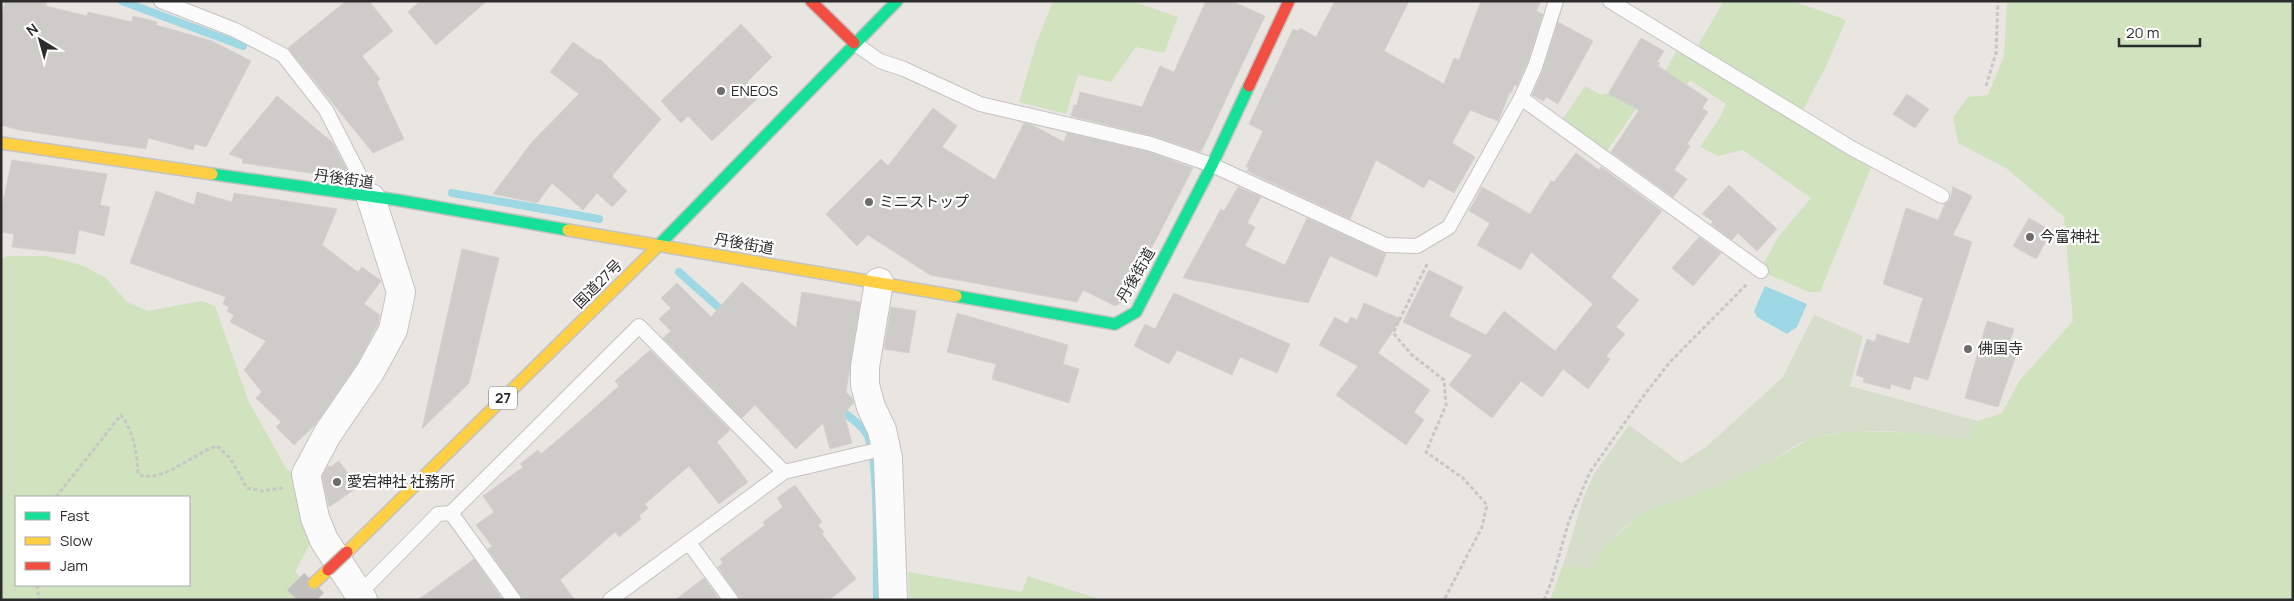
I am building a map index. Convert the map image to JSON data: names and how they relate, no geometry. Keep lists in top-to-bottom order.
{
  "streets": {
    "main road": ["丹後街道", "国道27号", "27"]
  },
  "crossings": [
    ["丹後街道", "国道27号"]
  ],
  "places": [
    "ENEOS",
    "ミニストップ",
    "今富神社",
    "佛国寺",
    "愛宕神社 社務所"
  ],
  "legend": ["Fast", "Slow", "Jam"],
  "scale_bar": "20 m",
  "north": "top left"
}
